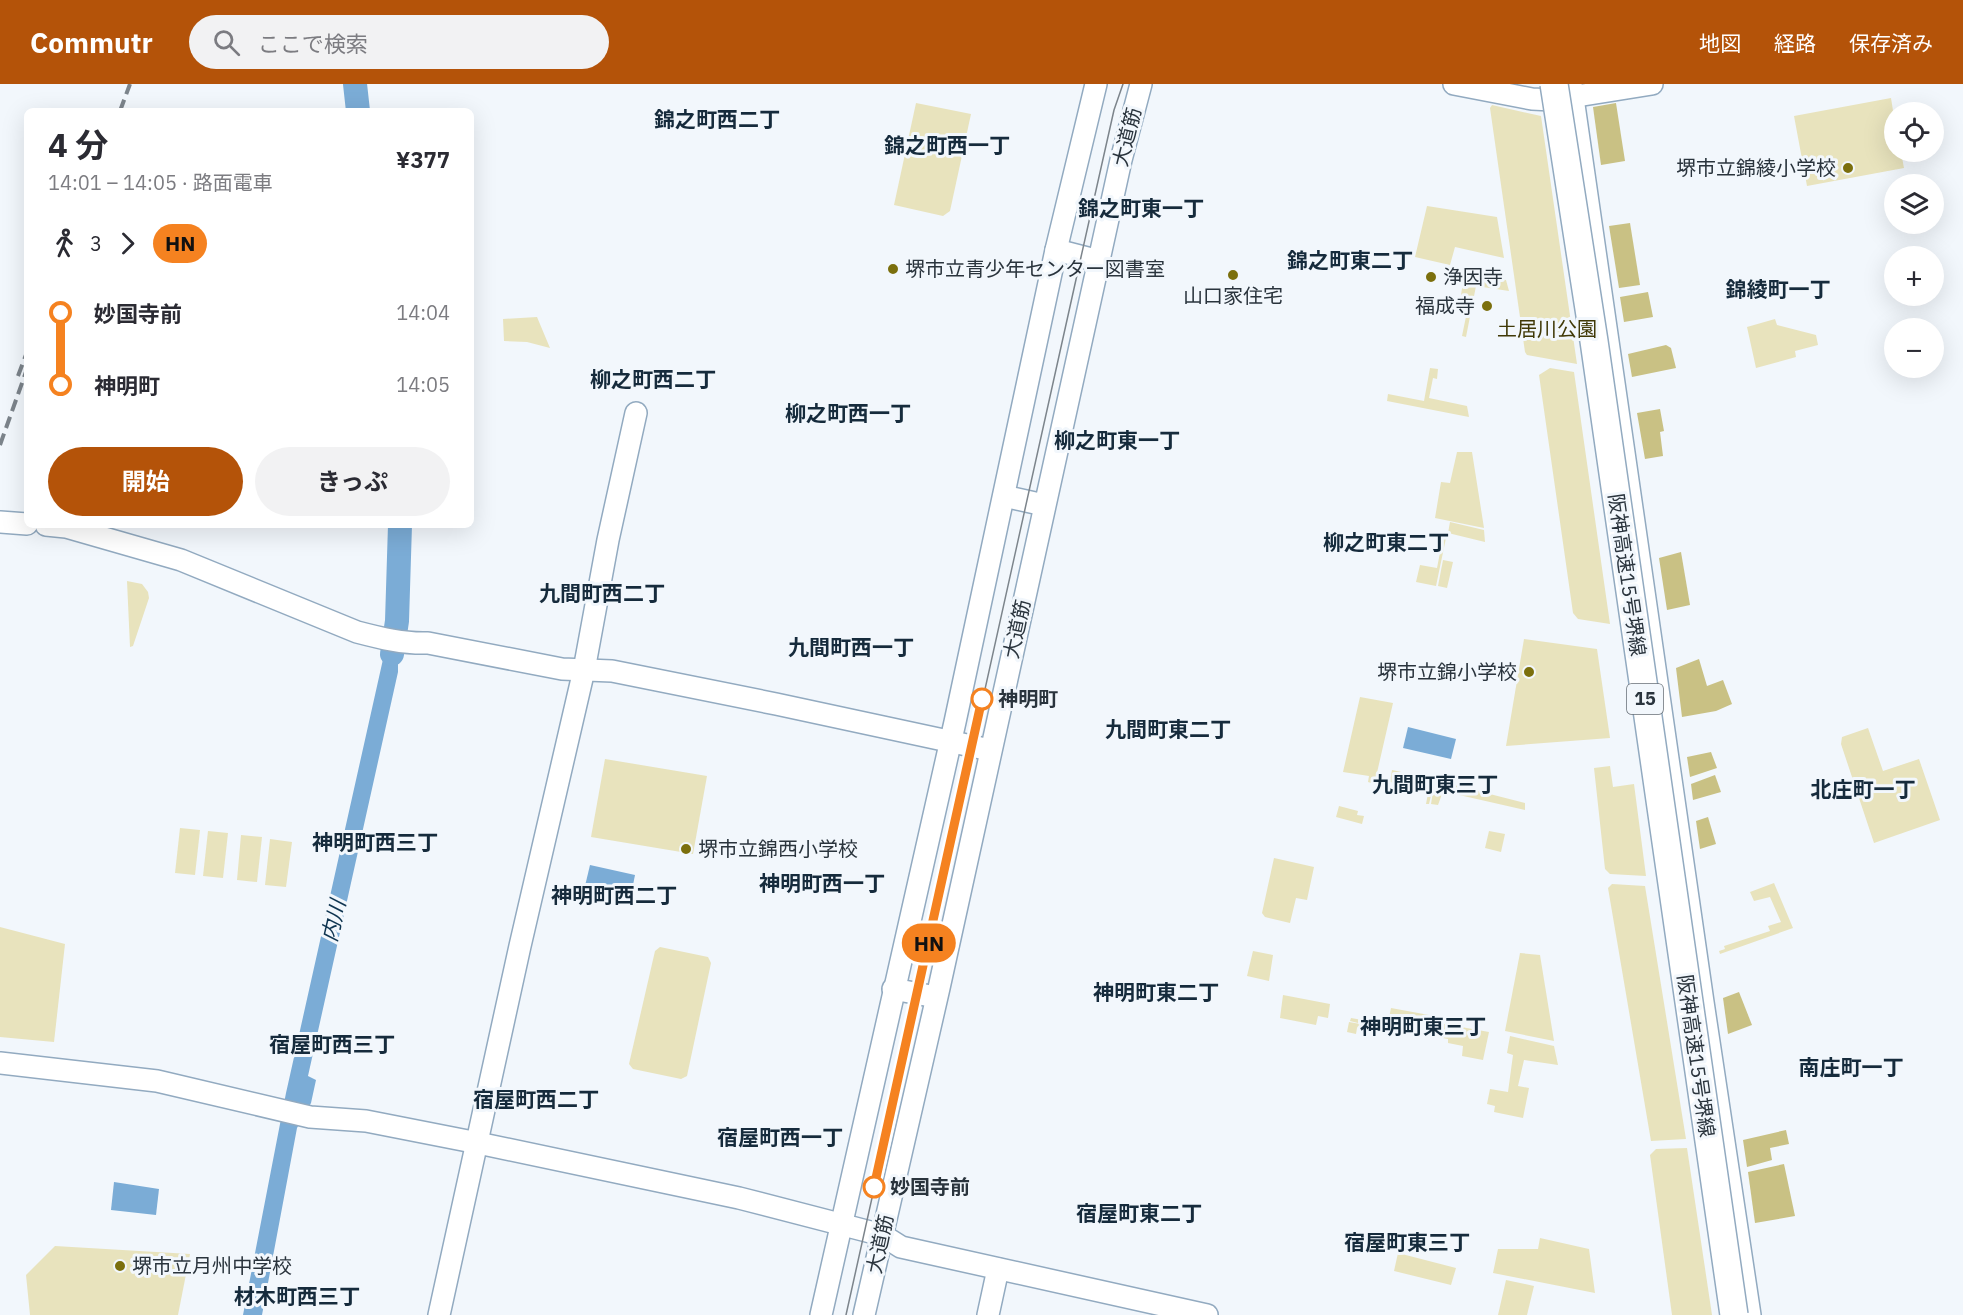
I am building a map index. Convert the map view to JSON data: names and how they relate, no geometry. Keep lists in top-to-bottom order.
{
  "streets": {
    "highway": ["阪神高速15号堺線", "15"],
    "street": ["大道筋"]
  },
  "districts": [
    "錦之町西二丁",
    "錦之町西一丁",
    "錦之町東一丁",
    "錦之町東二丁",
    "錦綾町一丁",
    "柳之町西二丁",
    "柳之町西一丁",
    "柳之町東一丁",
    "柳之町東二丁",
    "九間町西二丁",
    "九間町西一丁",
    "九間町東二丁",
    "九間町東三丁",
    "北庄町一丁",
    "神明町西三丁",
    "神明町西一丁",
    "神明町西二丁",
    "神明町東二丁",
    "神明町東三丁",
    "宿屋町西三丁",
    "南庄町一丁",
    "宿屋町西二丁",
    "宿屋町西一丁",
    "宿屋町東二丁",
    "宿屋町東三丁",
    "材木町西三丁"
  ],
  "water": ["内川"],
  "parks": ["土居川公園"],
  "places": [
    "堺市立錦綾小学校",
    "堺市立青少年センター図書室",
    "山口家住宅",
    "浄因寺",
    "福成寺",
    "堺市立錦小学校",
    "神明町",
    "堺市立錦西小学校",
    "妙国寺前",
    "堺市立月州中学校"
  ],
  "lines": ["tram line HN"],
  "page": {
    "header": "Commutr",
    "search": "ここで検索",
    "nav": ["地図", "経路", "保存済み"],
    "on_map": "HN",
    "map_buttons": ["+", "−"],
    "heading": ["4 分", "14:01 – 14:05 · 路面電車", "¥377"],
    "legs": ["3", "HN"],
    "list": [
      {
        "name": "妙国寺前",
        "value": "14:04"
      },
      {
        "name": "神明町",
        "value": "14:05"
      }
    ],
    "buttons": ["開始", "きっぷ"]
  }
}
